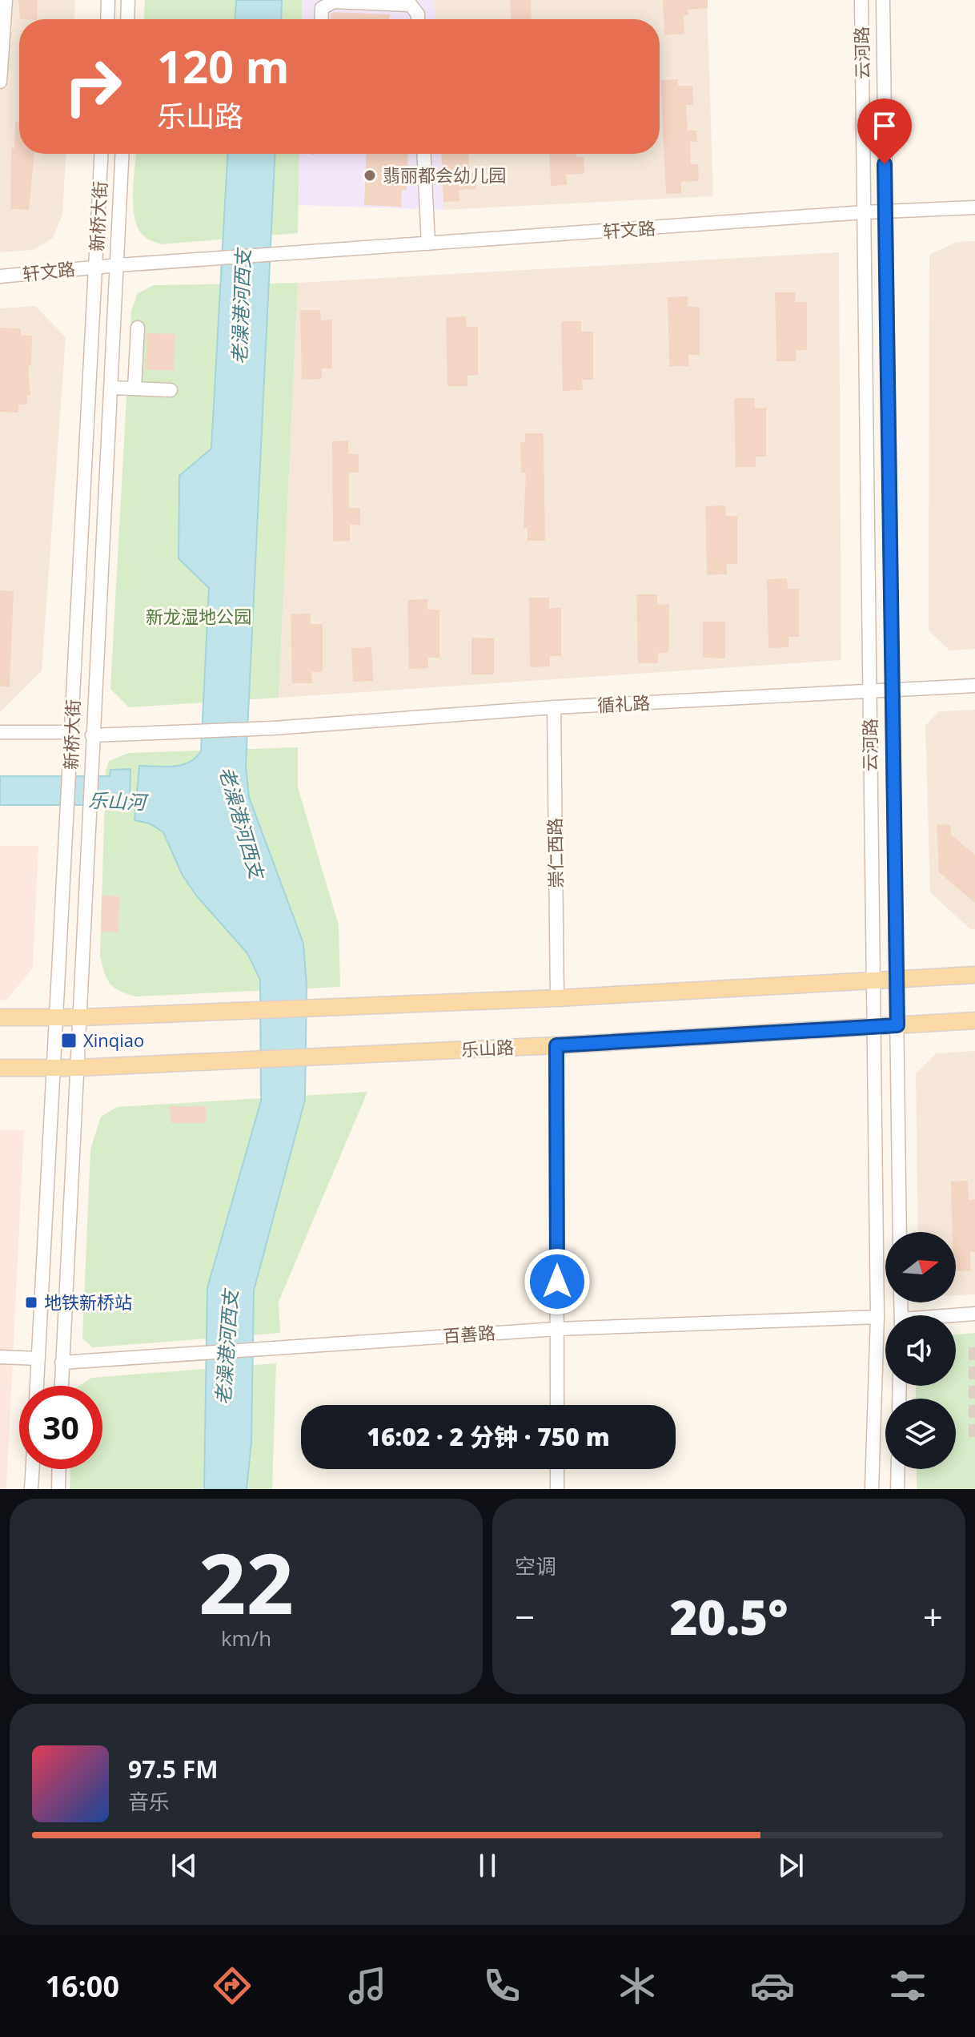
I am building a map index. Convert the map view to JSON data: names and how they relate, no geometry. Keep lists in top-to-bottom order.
{
  "streets": {
    "main road": ["乐山路"],
    "street": [
      "云河路",
      "新桥大街",
      "轩文路",
      "循礼路",
      "崇仁西路",
      "百善路"
    ]
  },
  "crossings": [
    ["云河路", "轩文路"],
    ["云河路", "循礼路"],
    ["云河路", "乐山路"],
    ["云河路", "百善路"],
    ["新桥大街", "轩文路"],
    ["新桥大街", "循礼路"],
    ["新桥大街", "乐山路"],
    ["新桥大街", "百善路"],
    ["循礼路", "崇仁西路"]
  ],
  "water": ["老澡港河西支", "乐山河"],
  "parks": ["新龙湿地公园"],
  "places": {
    "other": ["翡丽都会幼儿园"],
    "transit": ["Xinqiao", "地铁新桥站"]
  },
  "north": "right",
  "page": {
    "turn": ["120 m", "乐山路"],
    "limit": "30",
    "trip": "16:02 · 2 分钟 · 750 m",
    "tile": [
      ["22", "km/h"],
      "空调"
    ],
    "heat": ["−", "20.5°", "+"],
    "song": ["97.5 FM", "音乐"],
    "tabs": "16:00"
  }
}
